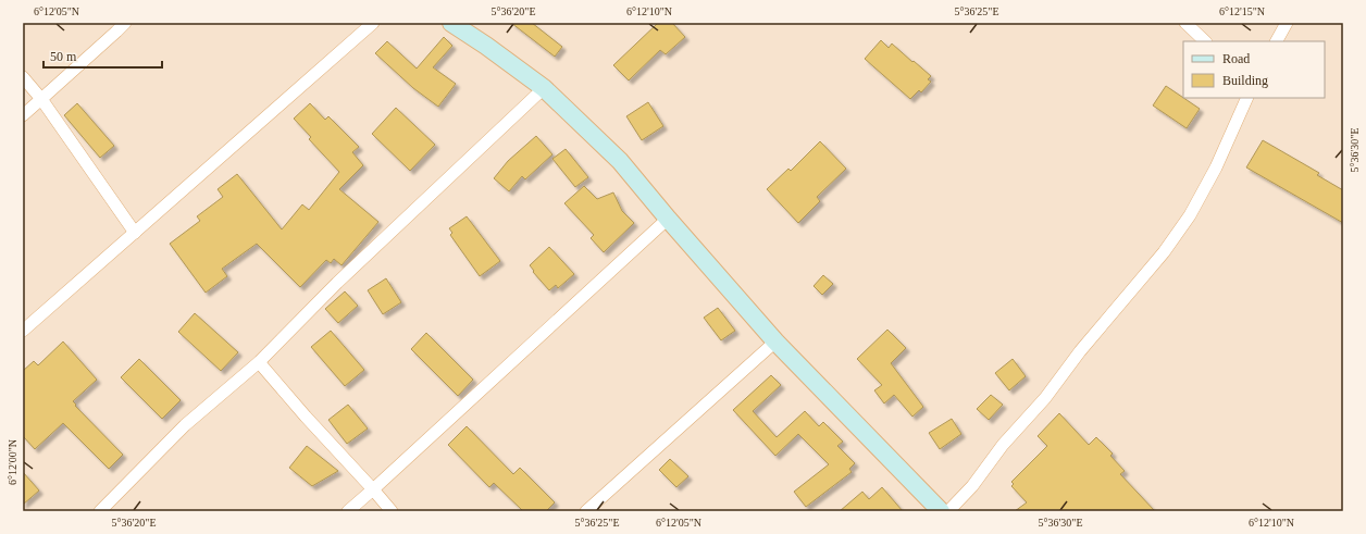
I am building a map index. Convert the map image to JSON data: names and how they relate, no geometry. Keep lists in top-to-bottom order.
{
  "legend": ["Road", "Building"],
  "scale_bar": "50 m",
  "coordinates": [
    "6°12'05\"N",
    "5°36'20\"E",
    "6°12'10\"N",
    "5°36'25\"E",
    "6°12'15\"N",
    "5°36'30\"E",
    "6°12'00\"N"
  ]
}
